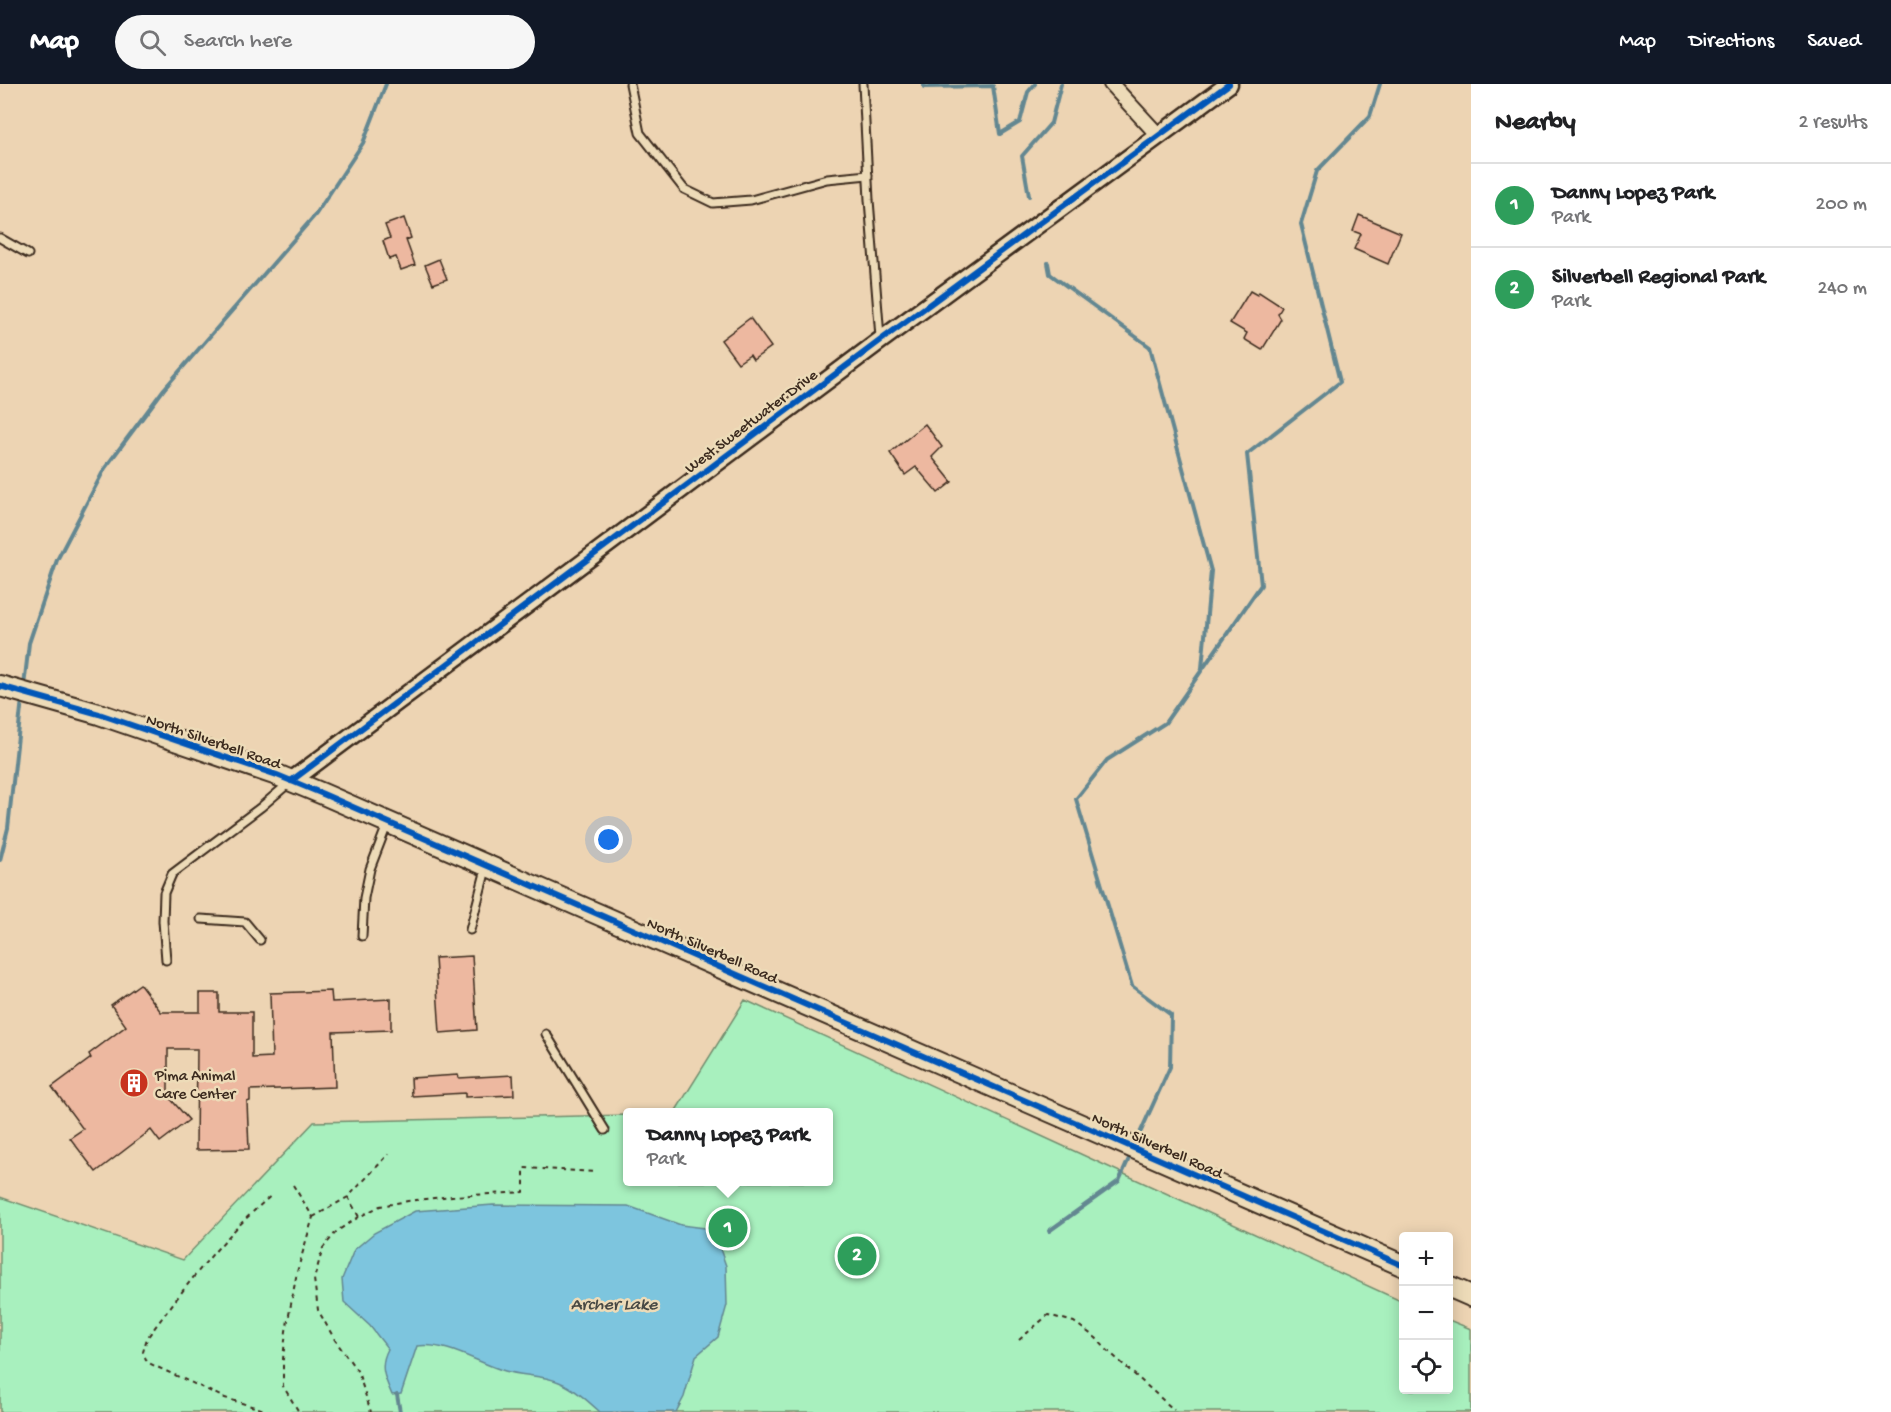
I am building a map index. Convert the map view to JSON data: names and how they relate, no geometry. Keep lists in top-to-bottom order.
{
  "streets": {
    "main road": ["North Silverbell Road"],
    "street": ["West Sweetwater Drive"]
  },
  "crossings": [
    ["West Sweetwater Drive", "North Silverbell Road"]
  ],
  "water": ["Archer Lake"],
  "places": {
    "building": ["Pima Animal Care Center"]
  },
  "page": {
    "header": "Map",
    "search": "Search here",
    "nav": ["Map", "Directions", "Saved"],
    "heading": ["Nearby", "2 results"],
    "list": [
      {
        "mark": "1",
        "name": "Danny Lopez Park",
        "note": "Park",
        "value": "200 m"
      },
      {
        "mark": "2",
        "name": "Silverbell Regional Park",
        "note": "Park",
        "value": "240 m"
      }
    ],
    "popup": ["Danny Lopez Park", "Park"],
    "pins": ["1", "2"],
    "map_buttons": ["+", "−"]
  }
}
